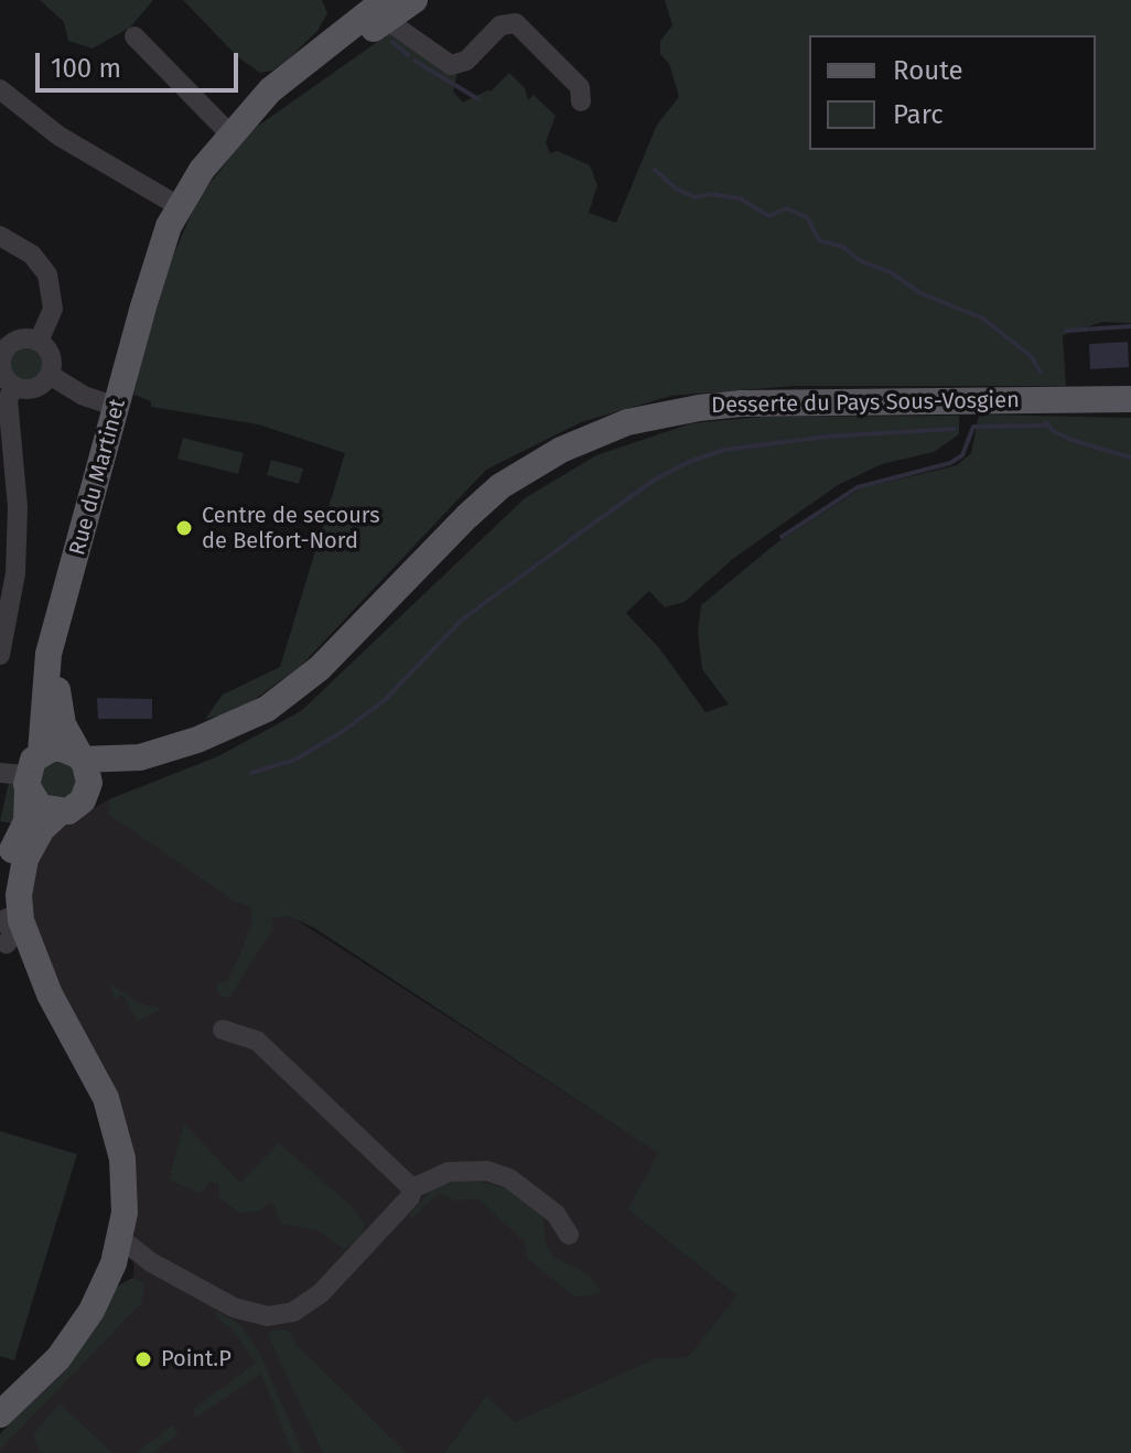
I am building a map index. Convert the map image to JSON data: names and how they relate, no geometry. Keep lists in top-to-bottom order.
{
  "streets": {
    "main road": ["Desserte du Pays Sous-Vosgien", "Rue du Martinet"]
  },
  "crossings": [
    ["Desserte du Pays Sous-Vosgien", "Rue du Martinet"]
  ],
  "places": ["Centre de secours de Belfort-Nord", "Point.P"],
  "legend": ["Route", "Parc"],
  "scale_bar": "100 m"
}
